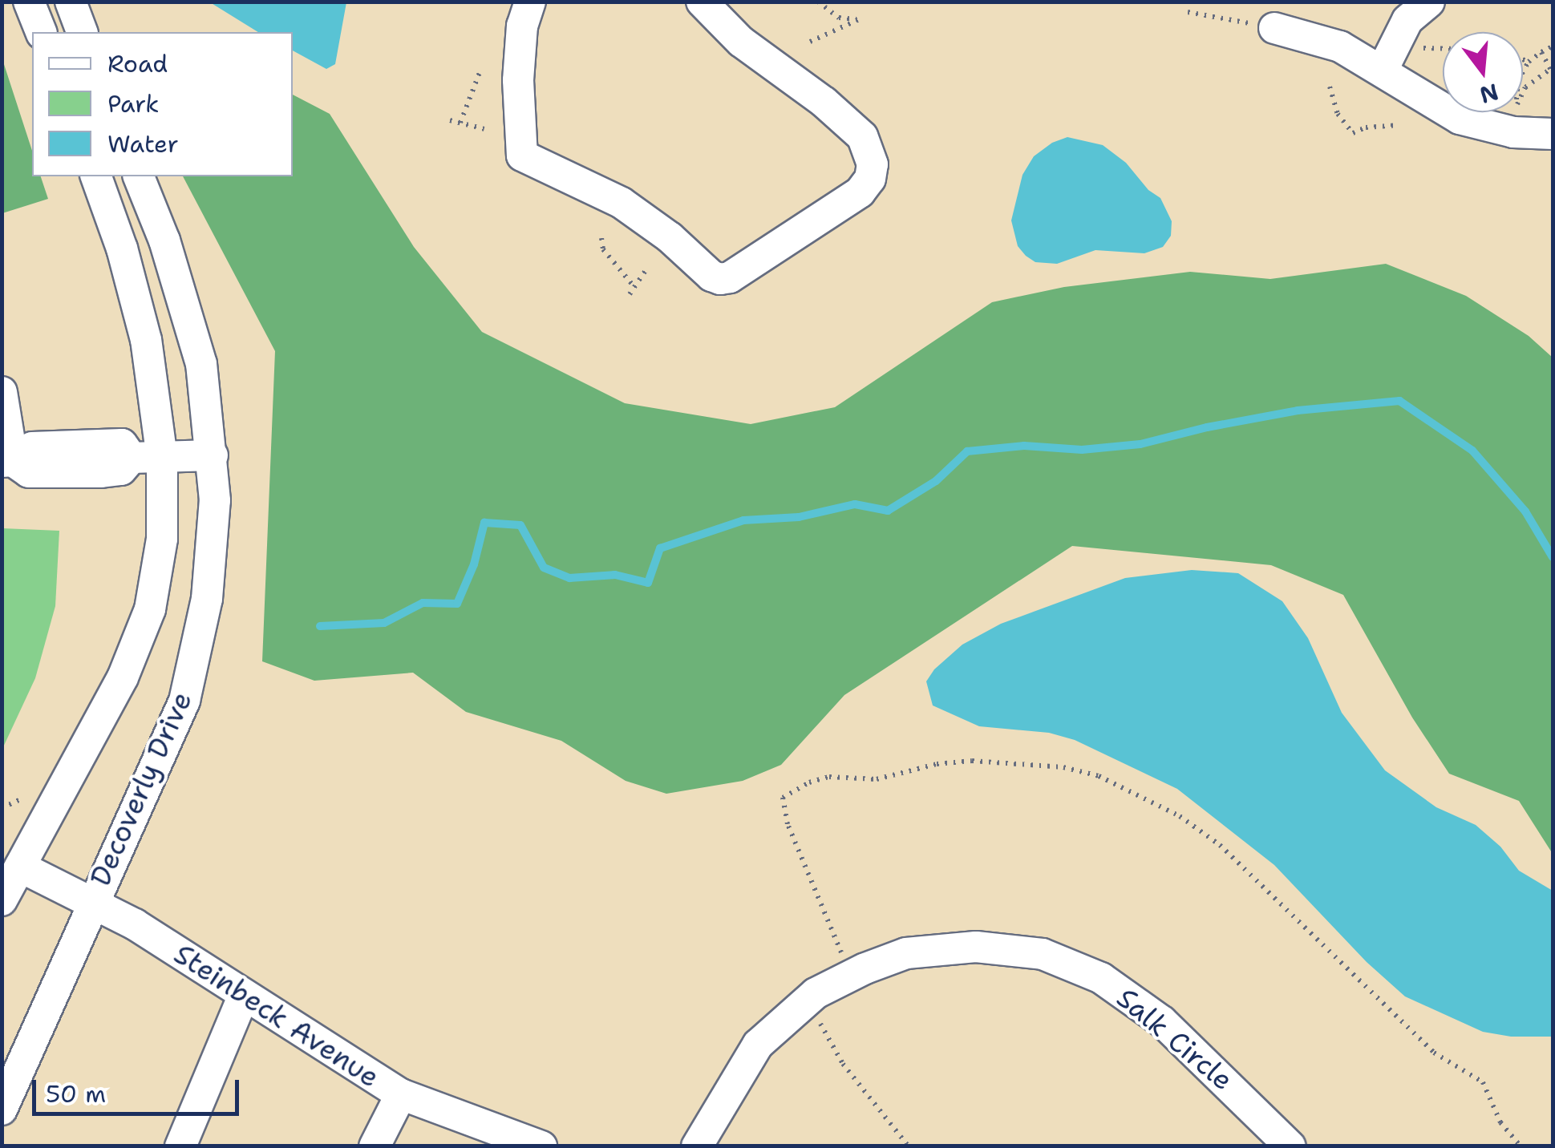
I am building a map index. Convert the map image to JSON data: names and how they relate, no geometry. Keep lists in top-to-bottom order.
{
  "streets": {
    "street": ["Decoverly Drive", "Steinbeck Avenue", "Salk Circle"]
  },
  "crossings": [
    ["Decoverly Drive", "Steinbeck Avenue"]
  ],
  "legend": ["Road", "Park", "Water"],
  "scale_bar": "50 m",
  "north": "bottom"
}
